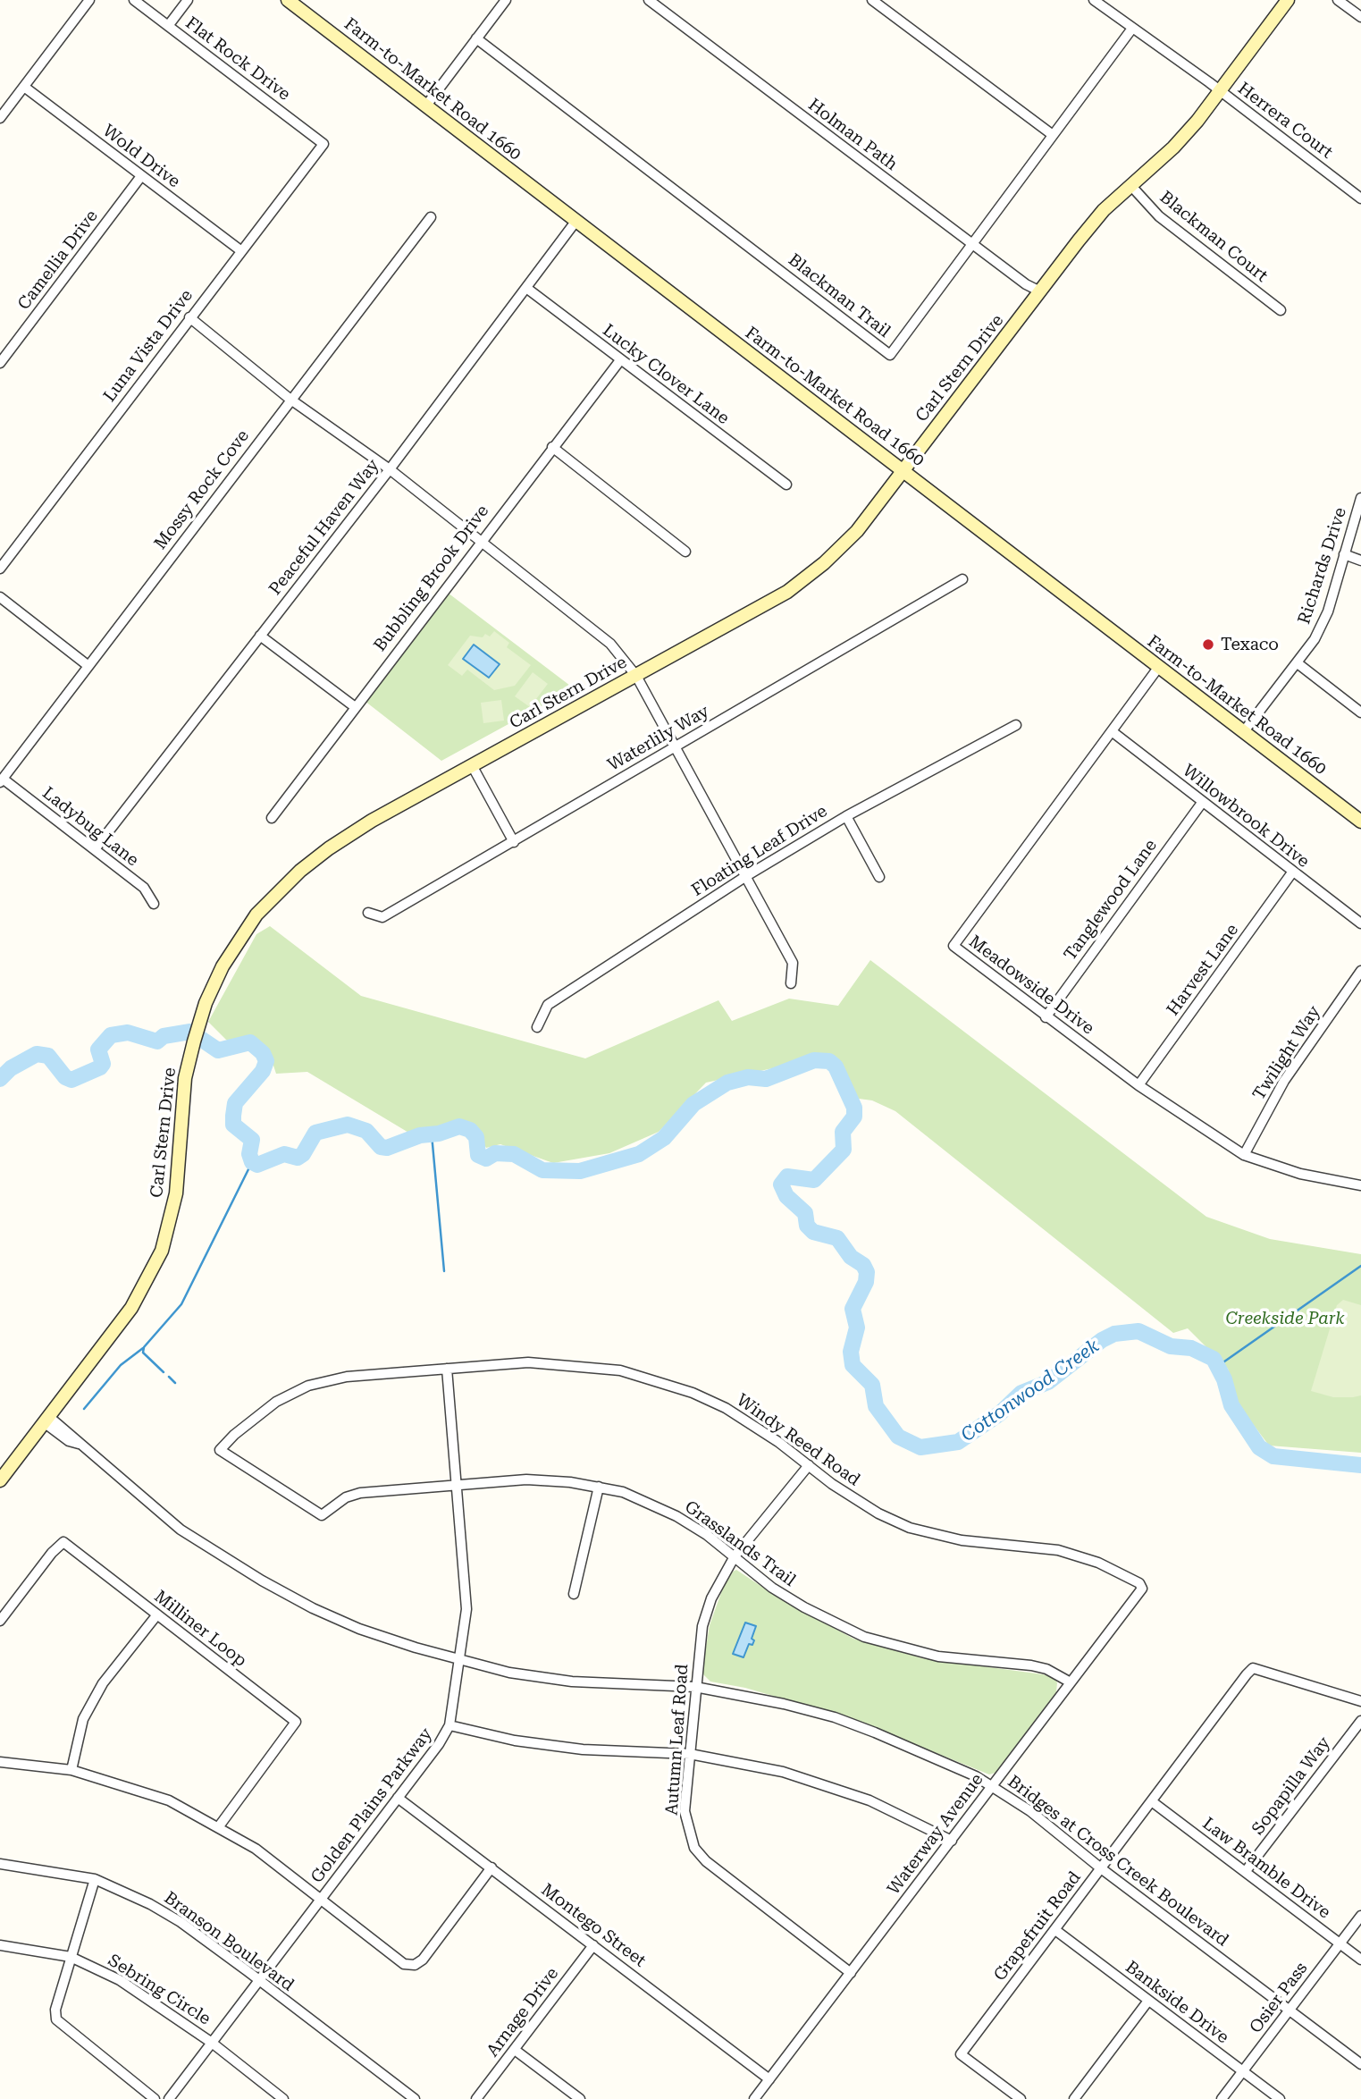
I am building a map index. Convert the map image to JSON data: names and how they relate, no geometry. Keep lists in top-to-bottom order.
{
  "streets": {
    "street": [
      "Flat Rock Drive",
      "Farm-to-Market Road 1660",
      "Herrera Court",
      "Holman Path",
      "Wold Drive",
      "Blackman Court",
      "Camellia Drive",
      "Blackman Trail",
      "Luna Vista Drive",
      "Carl Stern Drive",
      "Lucky Clover Lane",
      "Mossy Rock Cove",
      "Peaceful Haven Way",
      "Richards Drive",
      "Bubbling Brook Drive",
      "Waterlily Way",
      "Willowbrook Drive",
      "Ladybug Lane",
      "Floating Leaf Drive",
      "Tanglewood Lane",
      "Harvest Lane",
      "Meadowside Drive",
      "Twilight Way",
      "Windy Reed Road",
      "Grasslands Trail",
      "Milliner Loop",
      "Autumn Leaf Road",
      "Sopapilla Way",
      "Golden Plains Parkway",
      "Waterway Avenue",
      "Bridges at Cross Creek Boulevard",
      "Law Bramble Drive",
      "Montego Street",
      "Grapefruit Road",
      "Branson Boulevard",
      "Sebring Circle",
      "Osier Pass",
      "Bankside Drive",
      "Arnage Drive"
    ]
  },
  "crossings": [
    ["Flat Rock Drive", "Luna Vista Drive"],
    ["Farm-to-Market Road 1660", "Carl Stern Drive"],
    ["Farm-to-Market Road 1660", "Peaceful Haven Way"],
    ["Farm-to-Market Road 1660", "Richards Drive"],
    ["Farm-to-Market Road 1660", "Meadowside Drive"],
    ["Herrera Court", "Blackman Trail"],
    ["Herrera Court", "Carl Stern Drive"],
    ["Holman Path", "Blackman Trail"],
    ["Holman Path", "Carl Stern Drive"],
    ["Wold Drive", "Camellia Drive"],
    ["Wold Drive", "Luna Vista Drive"],
    ["Blackman Court", "Carl Stern Drive"],
    ["Carl Stern Drive", "Bridges at Cross Creek Boulevard"],
    ["Lucky Clover Lane", "Peaceful Haven Way"],
    ["Lucky Clover Lane", "Bubbling Brook Drive"],
    ["Mossy Rock Cove", "Ladybug Lane"],
    ["Peaceful Haven Way", "Ladybug Lane"],
    ["Willowbrook Drive", "Tanglewood Lane"],
    ["Willowbrook Drive", "Harvest Lane"],
    ["Willowbrook Drive", "Meadowside Drive"],
    ["Tanglewood Lane", "Meadowside Drive"],
    ["Harvest Lane", "Meadowside Drive"],
    ["Meadowside Drive", "Twilight Way"],
    ["Windy Reed Road", "Grasslands Trail"],
    ["Windy Reed Road", "Autumn Leaf Road"],
    ["Windy Reed Road", "Golden Plains Parkway"],
    ["Windy Reed Road", "Waterway Avenue"],
    ["Grasslands Trail", "Autumn Leaf Road"],
    ["Grasslands Trail", "Golden Plains Parkway"],
    ["Grasslands Trail", "Waterway Avenue"],
    ["Autumn Leaf Road", "Waterway Avenue"],
    ["Autumn Leaf Road", "Bridges at Cross Creek Boulevard"],
    ["Sopapilla Way", "Law Bramble Drive"],
    ["Golden Plains Parkway", "Bridges at Cross Creek Boulevard"],
    ["Golden Plains Parkway", "Montego Street"],
    ["Golden Plains Parkway", "Branson Boulevard"],
    ["Golden Plains Parkway", "Sebring Circle"],
    ["Waterway Avenue", "Bridges at Cross Creek Boulevard"],
    ["Waterway Avenue", "Montego Street"],
    ["Bridges at Cross Creek Boulevard", "Grapefruit Road"],
    ["Bridges at Cross Creek Boulevard", "Osier Pass"],
    ["Law Bramble Drive", "Grapefruit Road"],
    ["Law Bramble Drive", "Osier Pass"],
    ["Montego Street", "Arnage Drive"],
    ["Grapefruit Road", "Bankside Drive"],
    ["Osier Pass", "Bankside Drive"]
  ],
  "water": ["Cottonwood Creek"],
  "parks": ["Creekside Park"],
  "places": ["Texaco"]
}
